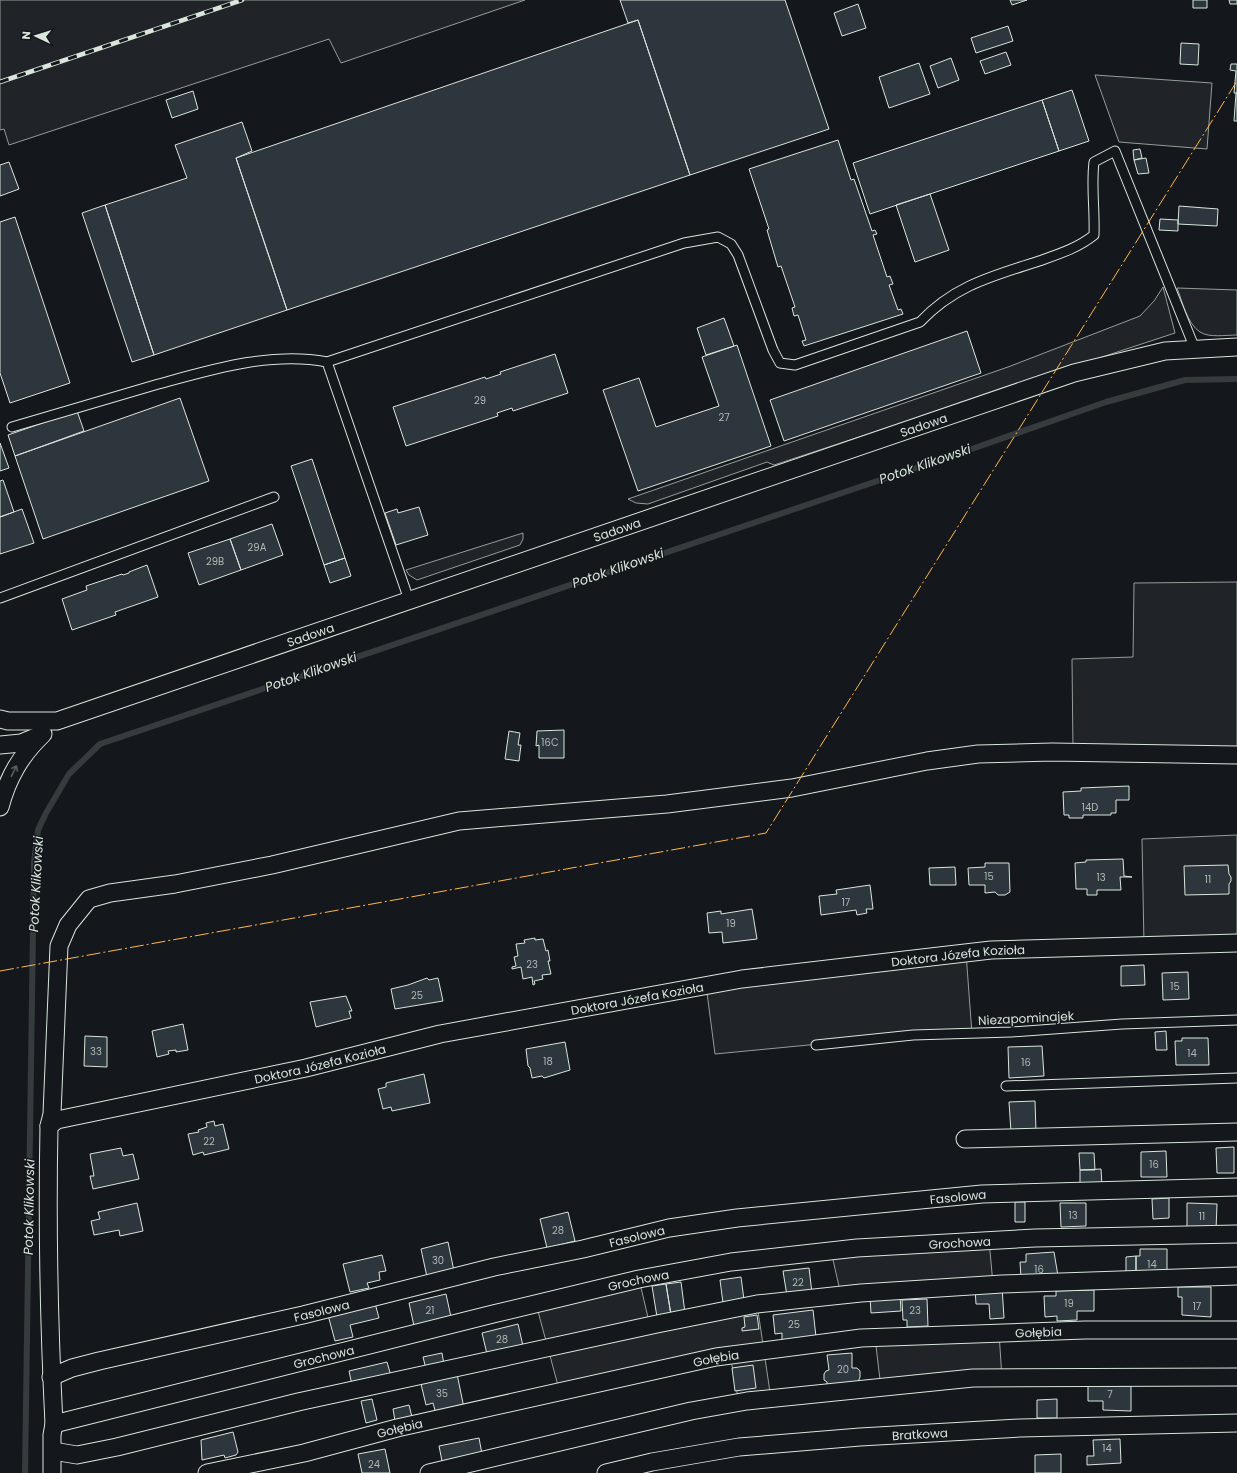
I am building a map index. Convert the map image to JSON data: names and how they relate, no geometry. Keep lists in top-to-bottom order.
{
  "streets": {
    "street": [
      "Sadowa",
      "Doktora Józefa Kozioła",
      "Fasolowa",
      "Grochowa",
      "Gołębia",
      "Bratkowa"
    ],
    "lane": ["Niezapominajek"]
  },
  "water": ["Potok Klikowski"],
  "house_numbers": [
    "29",
    "27",
    "29A",
    "29B",
    "16C",
    "14D",
    "15",
    "13",
    "11",
    "17",
    "19",
    "23",
    "15",
    "25",
    "33",
    "14",
    "18",
    "16",
    "22",
    "16",
    "13",
    "11",
    "28",
    "30",
    "14",
    "16",
    "22",
    "19",
    "17",
    "21",
    "23",
    "25",
    "28",
    "20",
    "35",
    "7",
    "14",
    "24"
  ],
  "north": "left"
}
